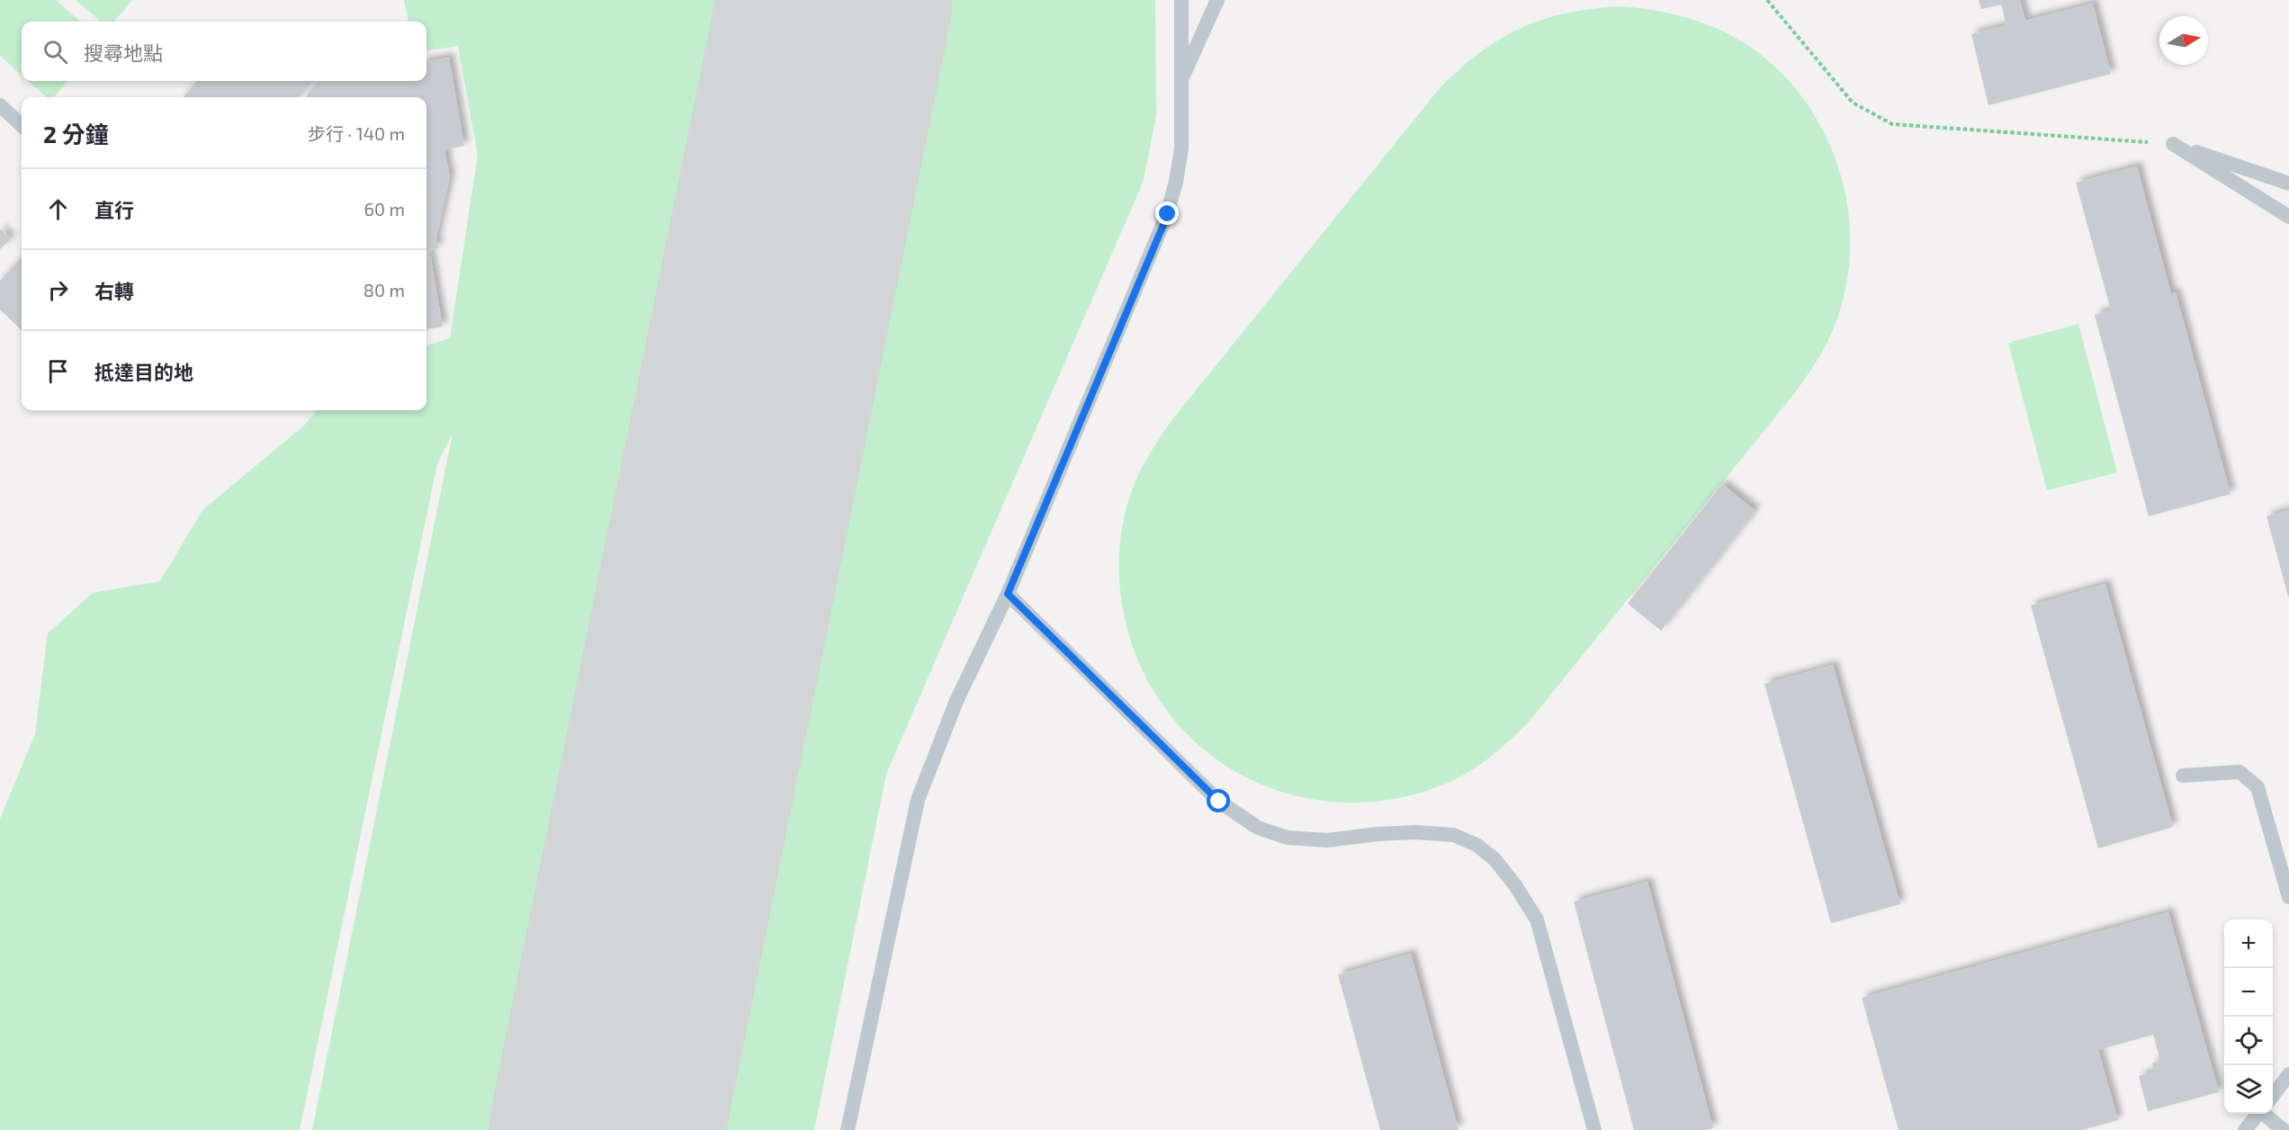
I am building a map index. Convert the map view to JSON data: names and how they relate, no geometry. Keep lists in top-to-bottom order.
{
  "north": "right",
  "page": {
    "search": "搜尋地點",
    "heading": ["2 分鐘", "步行 · 140 m"],
    "list": [
      ["直行", "60 m"],
      ["右轉", "80 m"],
      "抵達目的地"
    ],
    "map_buttons": ["+", "−"]
  }
}
